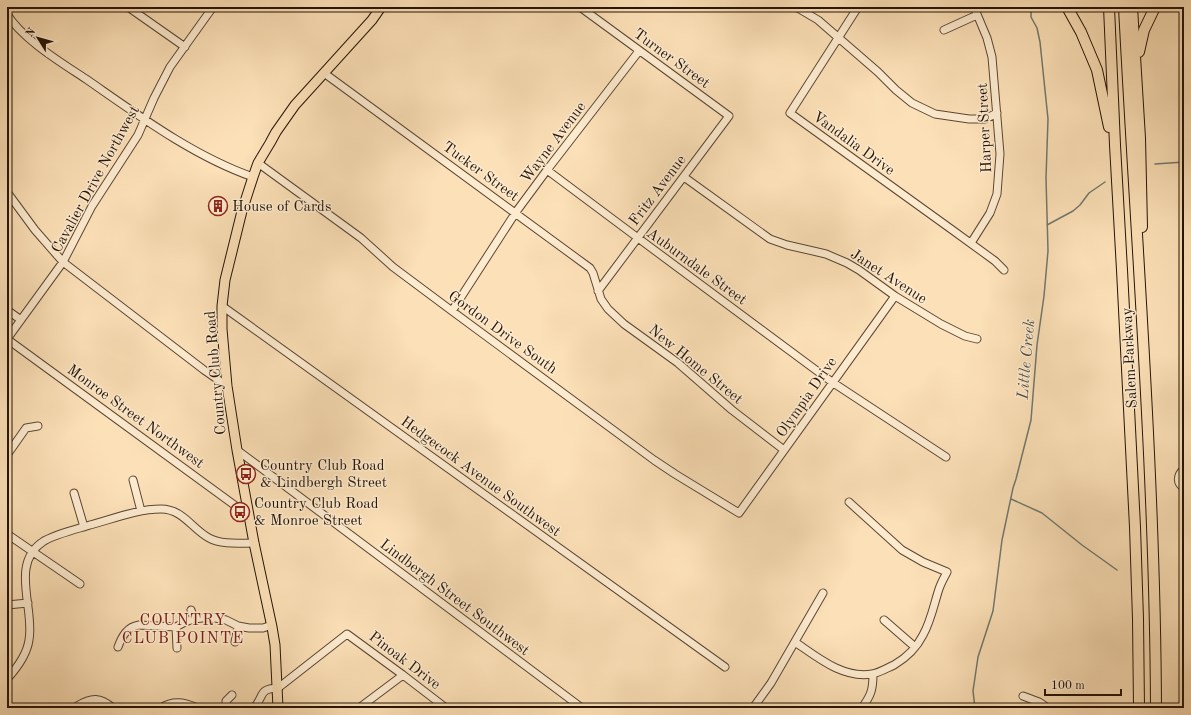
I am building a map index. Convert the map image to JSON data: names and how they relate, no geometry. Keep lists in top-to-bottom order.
{
  "streets": {
    "highway": ["Salem Parkway"],
    "main road": ["Country Club Road"],
    "street": [
      "Turner Street",
      "Harper Street",
      "Wayne Avenue",
      "Vandalia Drive",
      "Tucker Street",
      "Cavalier Drive Northwest",
      "Fritz Avenue",
      "Auburndale Street",
      "Janet Avenue",
      "Gordon Drive South",
      "New Home Street",
      "Olympia Drive",
      "Monroe Street Northwest",
      "Hedgecock Avenue Southwest",
      "Lindbergh Street Southwest",
      "Pinoak Drive"
    ]
  },
  "crossings": [
    ["Turner Street", "Wayne Avenue"],
    ["Turner Street", "Fritz Avenue"],
    ["Harper Street", "Vandalia Drive"],
    ["Wayne Avenue", "Tucker Street"],
    ["Wayne Avenue", "Auburndale Street"],
    ["Wayne Avenue", "Gordon Drive South"],
    ["Tucker Street", "Fritz Avenue"],
    ["Tucker Street", "Country Club Road"],
    ["Cavalier Drive Northwest", "Monroe Street Northwest"],
    ["Fritz Avenue", "Auburndale Street"],
    ["Fritz Avenue", "Janet Avenue"],
    ["Auburndale Street", "Olympia Drive"],
    ["Janet Avenue", "Olympia Drive"],
    ["Gordon Drive South", "Country Club Road"],
    ["Gordon Drive South", "Olympia Drive"],
    ["New Home Street", "Olympia Drive"],
    ["Country Club Road", "Monroe Street Northwest"],
    ["Country Club Road", "Hedgecock Avenue Southwest"],
    ["Country Club Road", "Lindbergh Street Southwest"],
    ["Country Club Road", "Pinoak Drive"]
  ],
  "districts": ["COUNTRY CLUB POINTE"],
  "water": ["Little Creek"],
  "places": {
    "building": ["House of Cards"],
    "bus stop": ["Country Club Road & Lindbergh Street", "Country Club Road & Monroe Street"]
  },
  "scale_bar": "100 m",
  "north": "top left"
}
